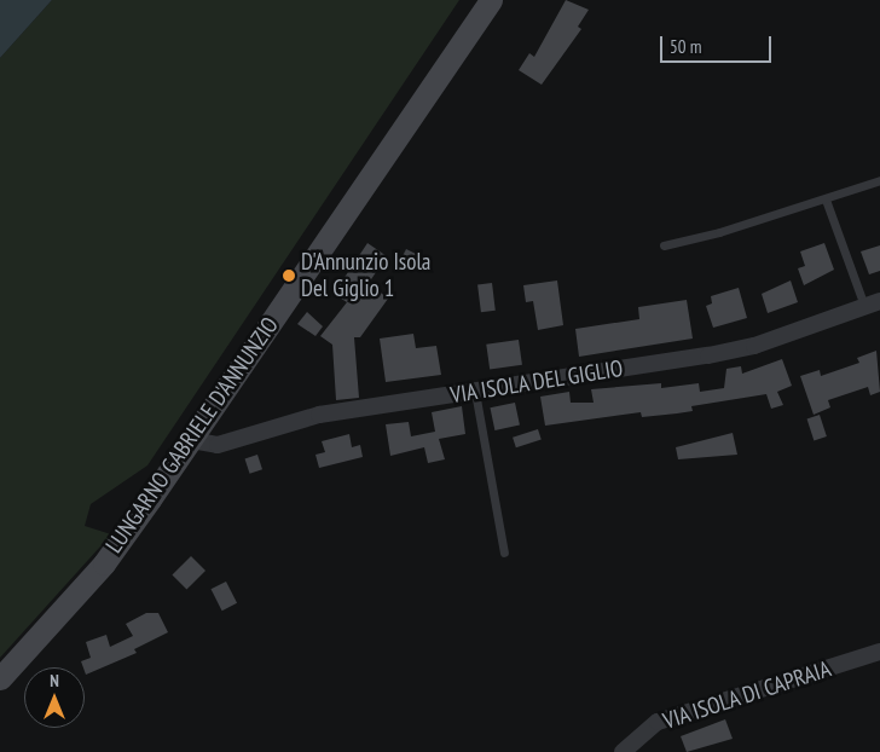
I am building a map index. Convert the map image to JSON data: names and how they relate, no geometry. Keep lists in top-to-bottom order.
{
  "streets": {
    "main road": ["LUNGARNO GABRIELE D'ANNUNZIO"],
    "street": ["VIA ISOLA DEL GIGLIO", "VIA ISOLA DI CAPRAIA"]
  },
  "crossings": [
    ["VIA ISOLA DEL GIGLIO", "LUNGARNO GABRIELE D'ANNUNZIO"]
  ],
  "places": ["D'Annunzio Isola Del Giglio 1"],
  "scale_bar": "50 m",
  "north": "top"
}
